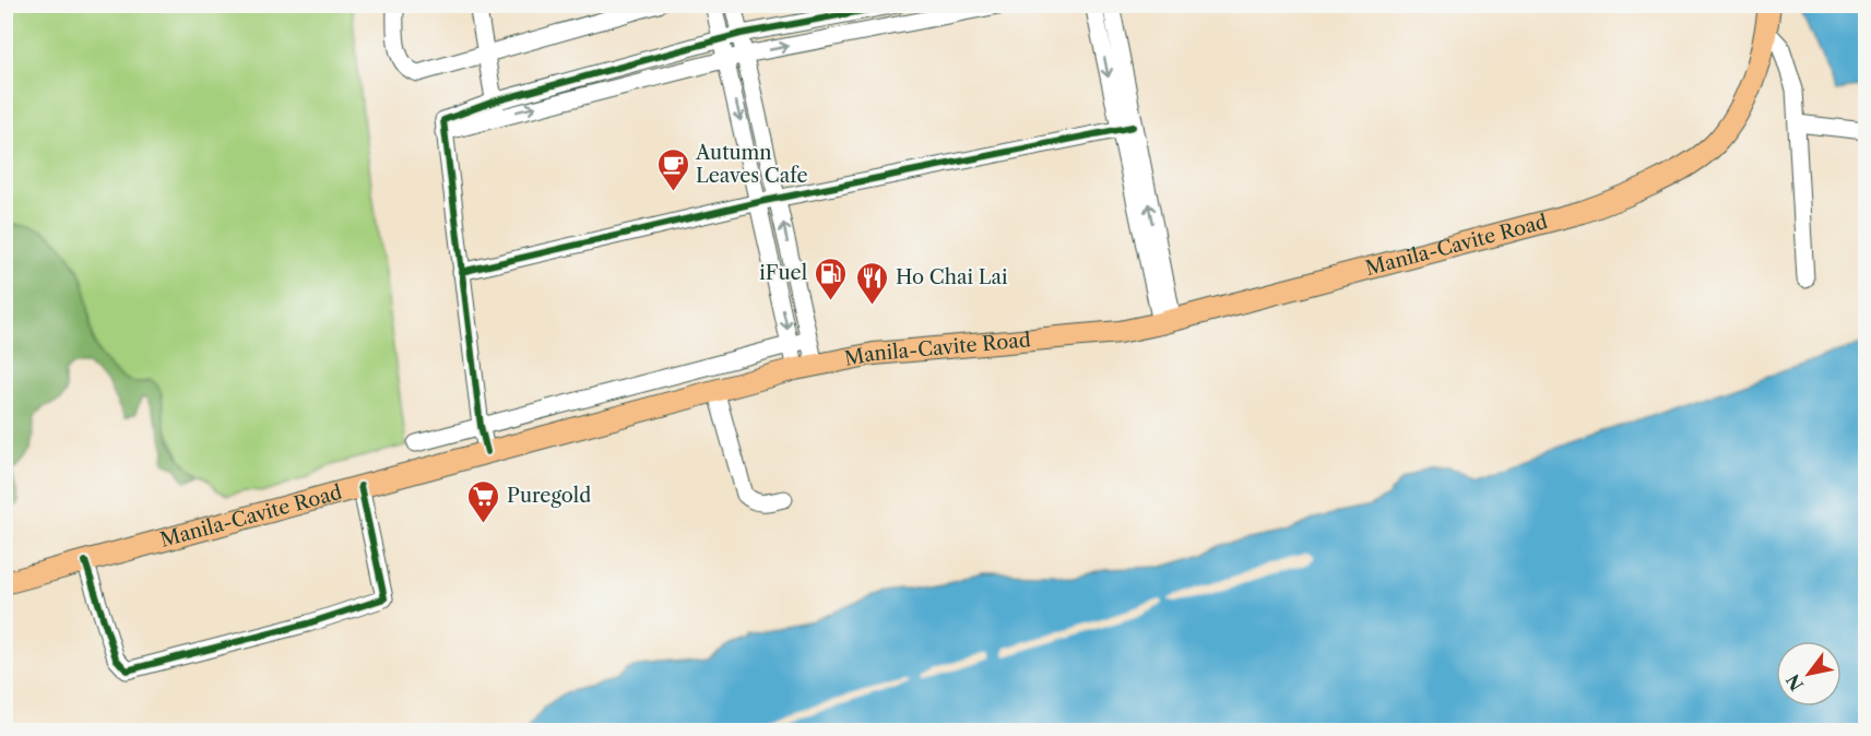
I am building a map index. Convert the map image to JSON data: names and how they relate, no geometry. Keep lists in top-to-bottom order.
{
  "streets": {
    "main road": ["Manila-Cavite Road"]
  },
  "places": {
    "cafe": ["Autumn Leaves Cafe"],
    "fuel station": ["iFuel"],
    "restaurant": ["Ho Chai Lai"],
    "supermarket": ["Puregold"]
  },
  "north": "bottom left"
}
